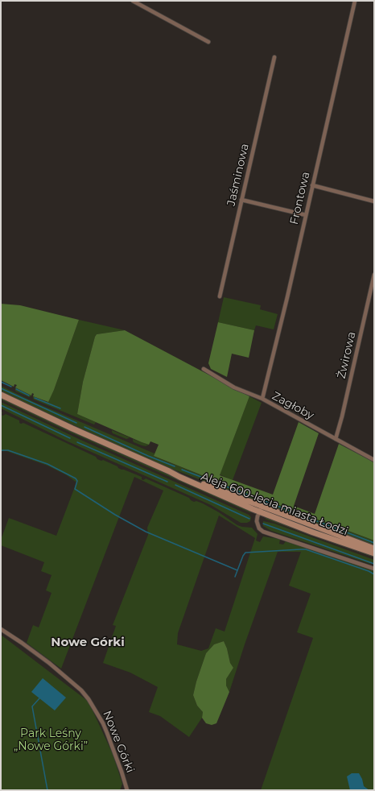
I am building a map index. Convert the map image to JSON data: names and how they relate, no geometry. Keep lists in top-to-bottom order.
{
  "streets": {
    "main road": ["Aleja 600-lecia miasta Łodzi"],
    "street": [
      "Jaśminowa",
      "Frontowa",
      "Żwirowa",
      "Zagłoby",
      "Nowe Górki"
    ]
  },
  "crossings": [
    ["Frontowa", "Zagłoby"],
    ["Żwirowa", "Zagłoby"]
  ],
  "districts": ["Nowe Górki"],
  "parks": ["Park Leśny „Nowe Górki”"]
}
